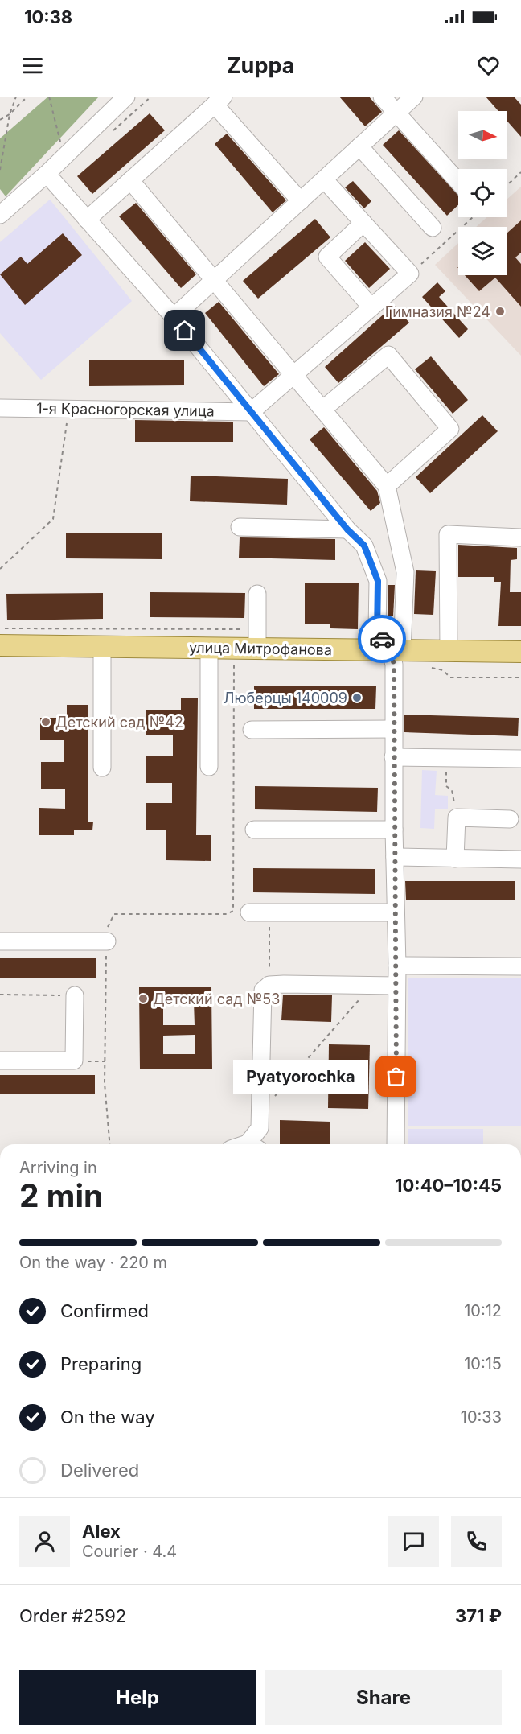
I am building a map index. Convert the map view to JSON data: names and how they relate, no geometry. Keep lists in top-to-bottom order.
{
  "streets": {
    "main road": ["улица Митрофанова"],
    "street": ["1-я Красногорская улица"]
  },
  "places": [
    "Гимназия №24",
    "Люберцы 140009",
    "Детский сад №42",
    "Детский сад №53",
    "Pyatyorochka"
  ],
  "north": "right",
  "page": {
    "status": "10:38",
    "header": "Zuppa",
    "bubble": "Pyatyorochka",
    "heading": ["2 min", "Arriving in", "10:40–10:45"],
    "panel": [
      "Alex",
      "Courier · 4.4",
      "Order #2592",
      "371 ₽"
    ],
    "bar": "On the way · 220 m",
    "list": [
      ["Confirmed", "10:12"],
      ["Preparing", "10:15"],
      ["On the way", "10:33"],
      "Delivered"
    ],
    "buttons": ["Help", "Share"]
  }
}
